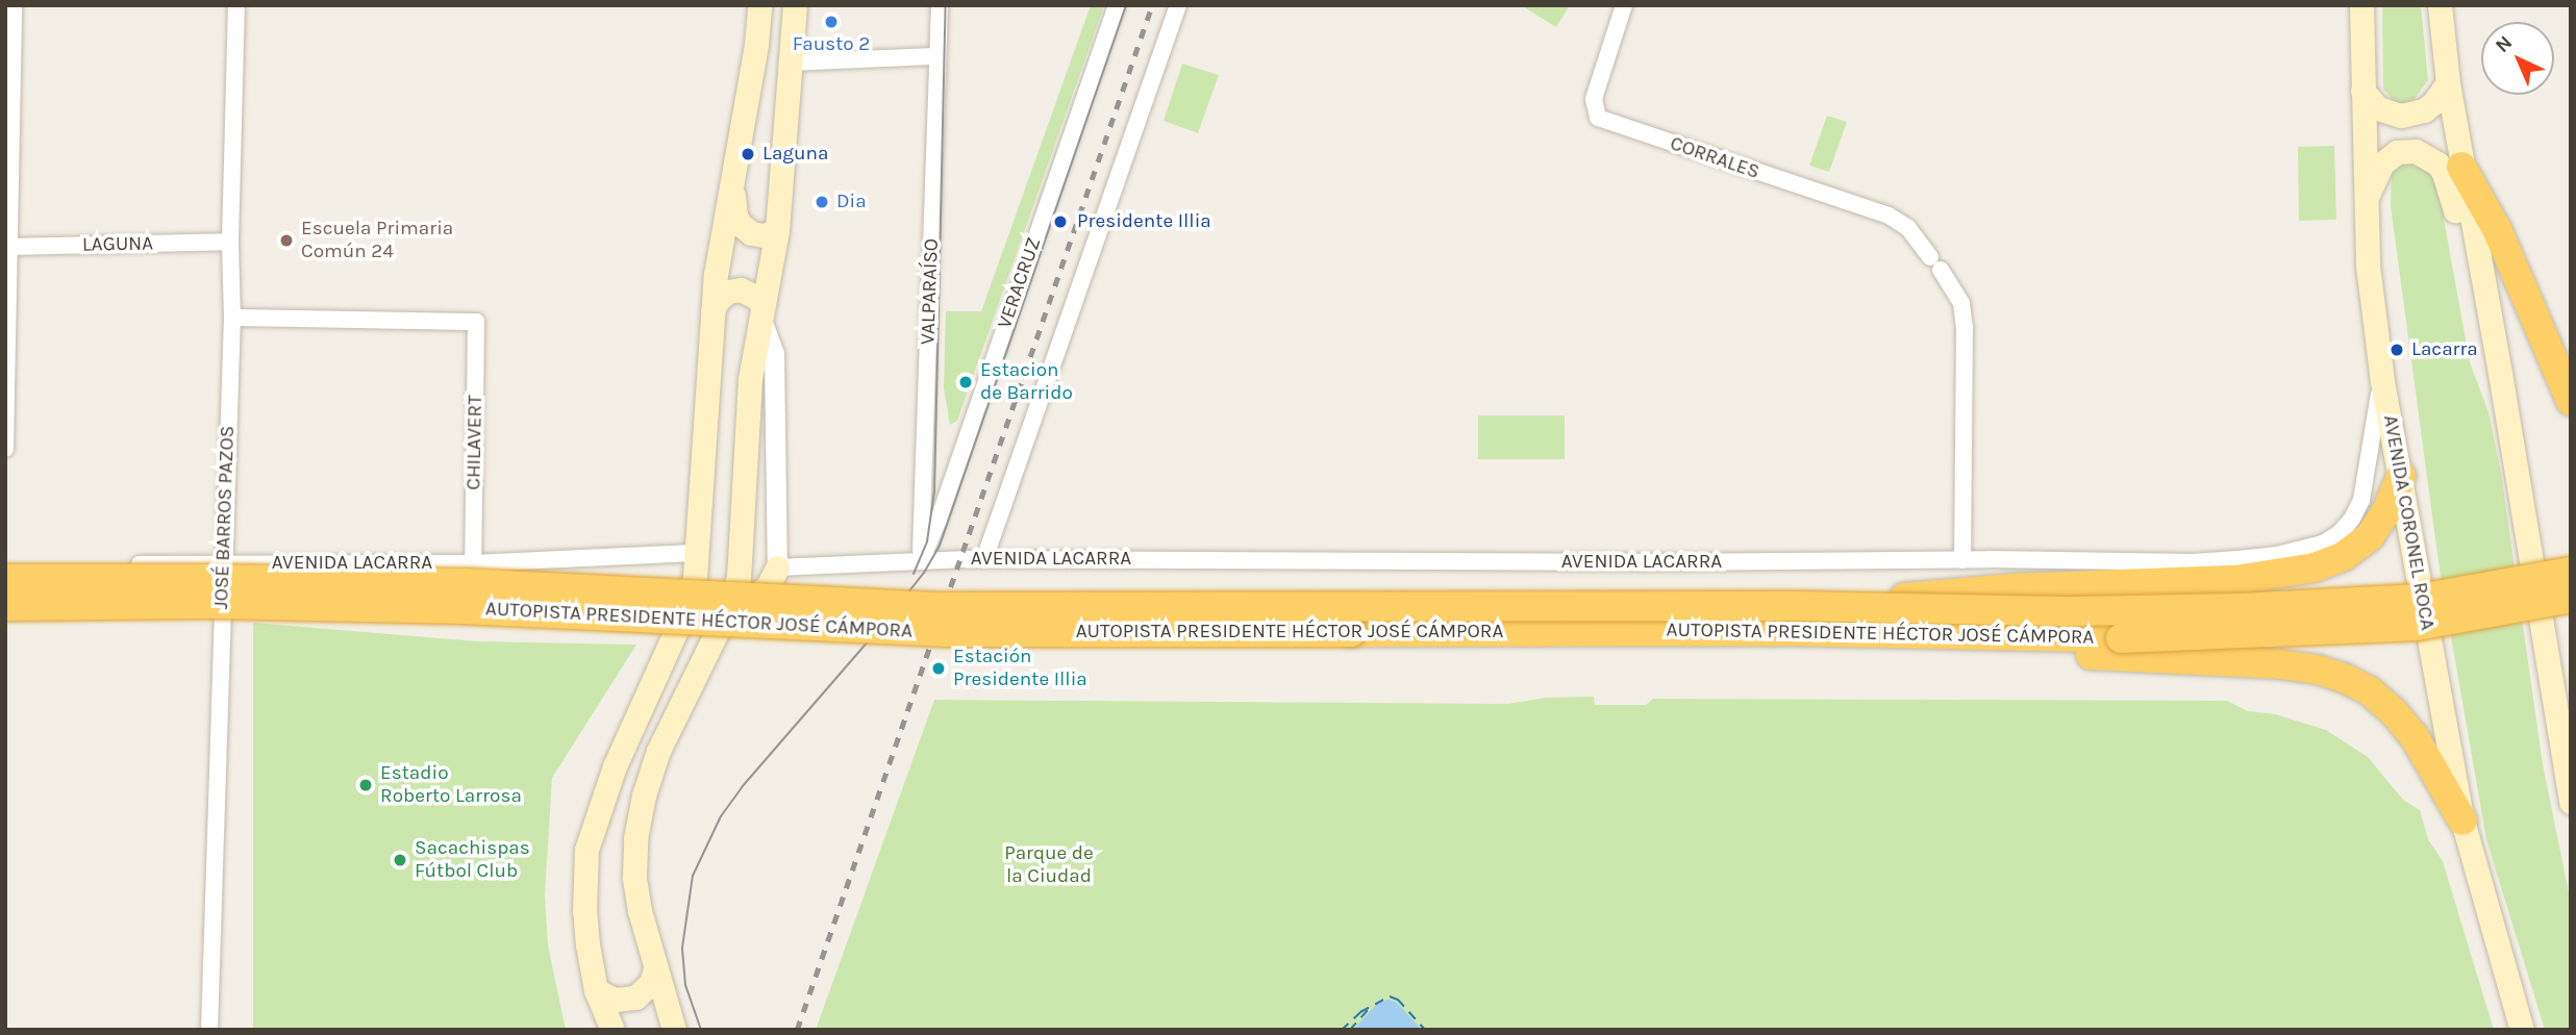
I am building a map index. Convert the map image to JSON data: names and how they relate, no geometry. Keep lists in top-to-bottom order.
{
  "streets": {
    "highway": ["AUTOPISTA PRESIDENTE HÉCTOR JOSÉ CÁMPORA"],
    "main road": ["AVENIDA CORONEL ROCA"],
    "street": [
      "CORRALES",
      "LAGUNA",
      "VERACRUZ",
      "VALPARAÍSO",
      "CHILAVERT",
      "JOSÉ BARROS PAZOS",
      "AVENIDA LACARRA"
    ]
  },
  "crossings": [
    ["CORRALES", "AVENIDA LACARRA"],
    ["LAGUNA", "JOSÉ BARROS PAZOS"],
    ["VERACRUZ", "VALPARAÍSO"],
    ["VERACRUZ", "AVENIDA LACARRA"],
    ["VALPARAÍSO", "AVENIDA LACARRA"],
    ["CHILAVERT", "JOSÉ BARROS PAZOS"],
    ["CHILAVERT", "AVENIDA LACARRA"],
    ["JOSÉ BARROS PAZOS", "AVENIDA LACARRA"],
    ["AVENIDA CORONEL ROCA", "AVENIDA LACARRA"]
  ],
  "parks": ["Parque de la Ciudad"],
  "places": [
    "Fausto 2",
    "Laguna",
    "Dia",
    "Presidente Illia",
    "Escuela Primaria Común 24",
    "Lacarra",
    "Estacion de Barrido",
    "Estación Presidente Illia",
    "Estadio Roberto Larrosa",
    "Sacachispas Fútbol Club"
  ],
  "north": "top left"
}
